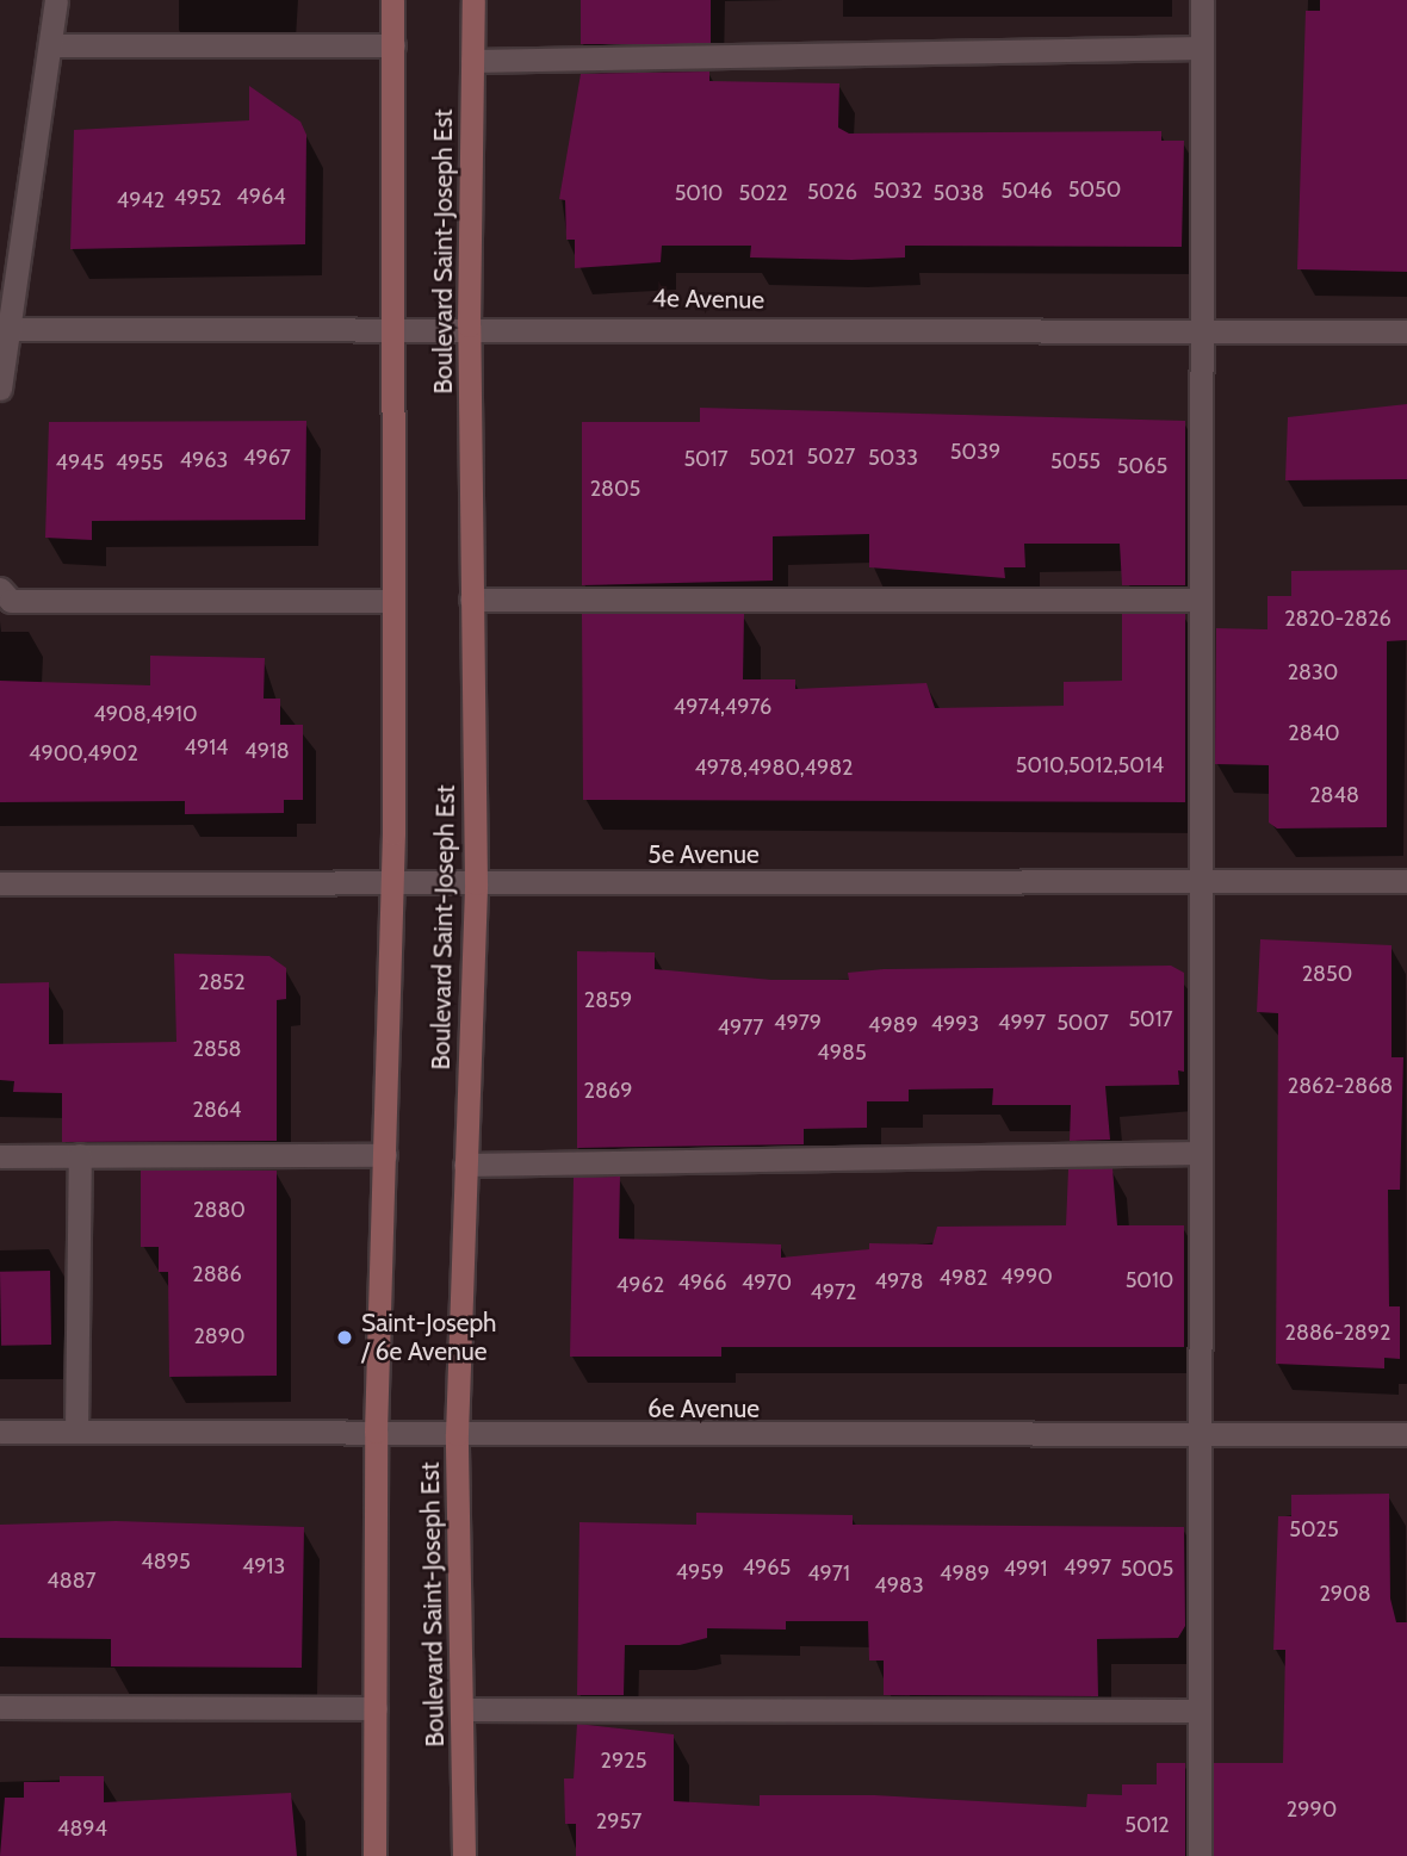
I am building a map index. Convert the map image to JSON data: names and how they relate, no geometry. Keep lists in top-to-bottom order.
{
  "streets": {
    "main road": ["Boulevard Saint-Joseph Est"],
    "street": ["4e Avenue", "5e Avenue", "6e Avenue"]
  },
  "crossings": [
    ["Boulevard Saint-Joseph Est", "4e Avenue"],
    ["Boulevard Saint-Joseph Est", "5e Avenue"],
    ["Boulevard Saint-Joseph Est", "6e Avenue"]
  ],
  "places": ["Saint-Joseph / 6e Avenue"],
  "house_numbers": [
    "5050",
    "5032",
    "5046",
    "5026",
    "5010",
    "5022",
    "5038",
    "4964",
    "4952",
    "4942",
    "5039",
    "5027",
    "4967",
    "5021",
    "5033",
    "5017",
    "4963",
    "5055",
    "4945",
    "4955",
    "5065",
    "2805",
    "2820-2826",
    "2830",
    "4974,4976",
    "4908,4910",
    "2840",
    "4914",
    "4918",
    "4900,4902",
    "5010,5012,5014",
    "4978,4980,4982",
    "2848",
    "2850",
    "2852",
    "2859",
    "5017",
    "4979",
    "4997",
    "5007",
    "4993",
    "4989",
    "4977",
    "2858",
    "4985",
    "2862-2868",
    "2869",
    "2864",
    "2880",
    "2886",
    "4990",
    "4982",
    "5010",
    "4978",
    "4966",
    "4970",
    "4962",
    "4972",
    "2886-2892",
    "2890",
    "5025",
    "4895",
    "4913",
    "4965",
    "4997",
    "4991",
    "5005",
    "4959",
    "4971",
    "4989",
    "4887",
    "4983",
    "2908",
    "2925",
    "2990",
    "2957",
    "5012",
    "4894"
  ]
}
